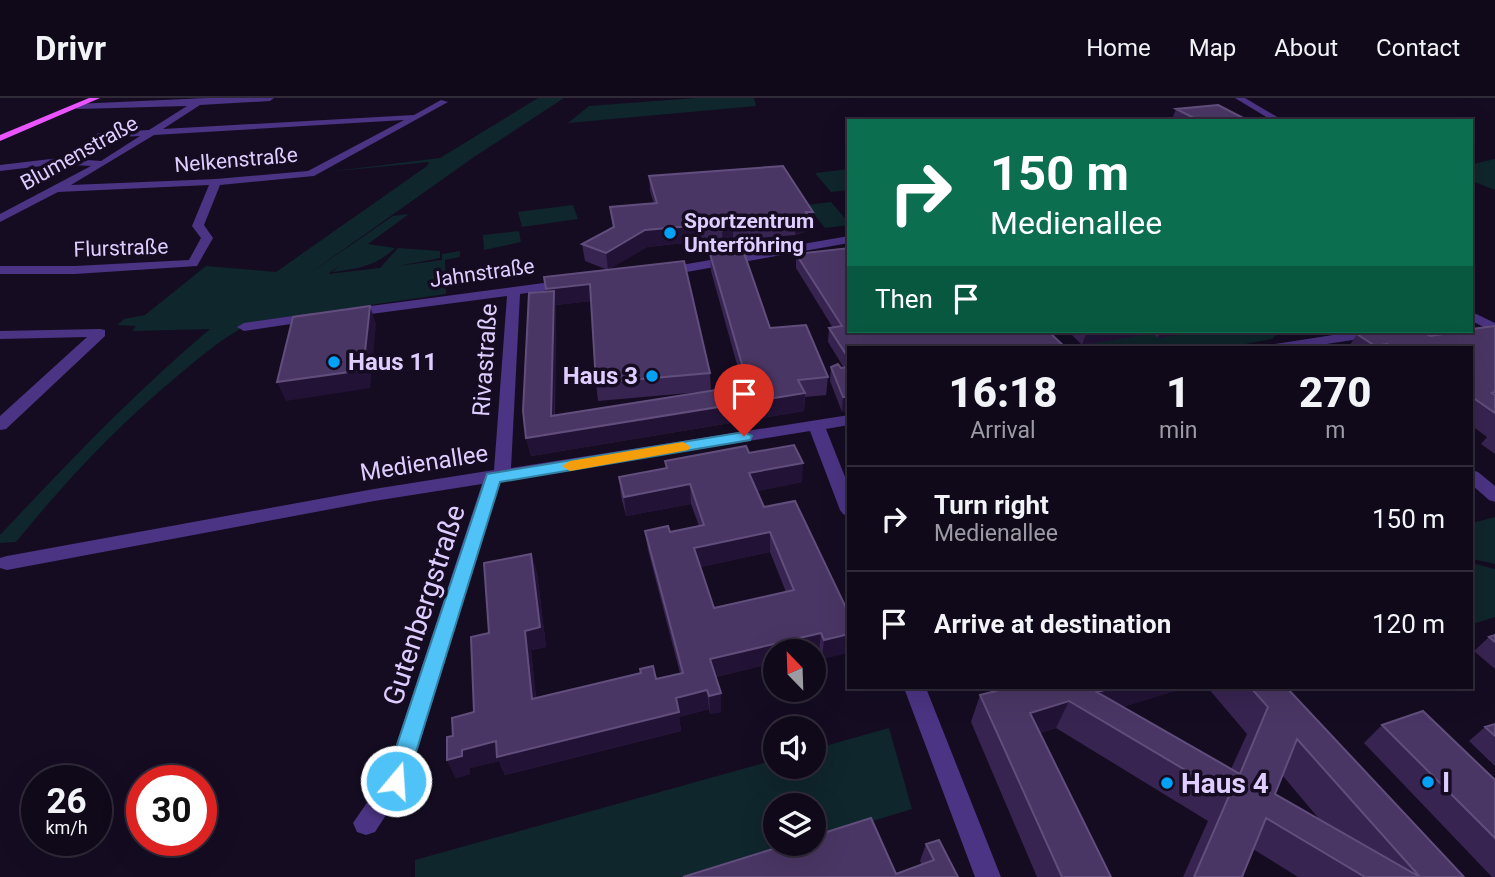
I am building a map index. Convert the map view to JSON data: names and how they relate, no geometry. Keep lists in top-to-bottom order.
{
  "streets": {
    "street": [
      "Blumenstraße",
      "Nelkenstraße",
      "Flurstraße",
      "Jahnstraße",
      "Rivastraße",
      "Medienallee",
      "Gutenbergstraße"
    ]
  },
  "crossings": [
    ["Blumenstraße", "Nelkenstraße"],
    ["Nelkenstraße", "Flurstraße"],
    ["Jahnstraße", "Rivastraße"],
    ["Rivastraße", "Medienallee"],
    ["Rivastraße", "Gutenbergstraße"],
    ["Medienallee", "Gutenbergstraße"]
  ],
  "places": [
    "Sportzentrum Unterföhring",
    "Haus 11",
    "Haus 3",
    "I",
    "Haus 4"
  ],
  "north": "top left",
  "page": {
    "header": "Drivr",
    "nav": [
      "Home",
      "Map",
      "About",
      "Contact"
    ],
    "turn": ["150 m", "Medienallee"],
    "then": "Then",
    "eta": [
      "16:18",
      "Arrival",
      "1",
      "min",
      "270",
      "m"
    ],
    "list": [
      {
        "name": "Turn right",
        "note": "Medienallee",
        "value": "150 m"
      },
      {
        "name": "Arrive at destination",
        "value": "120 m"
      }
    ],
    "speed": "26 km/h",
    "limit": "30"
  }
}
